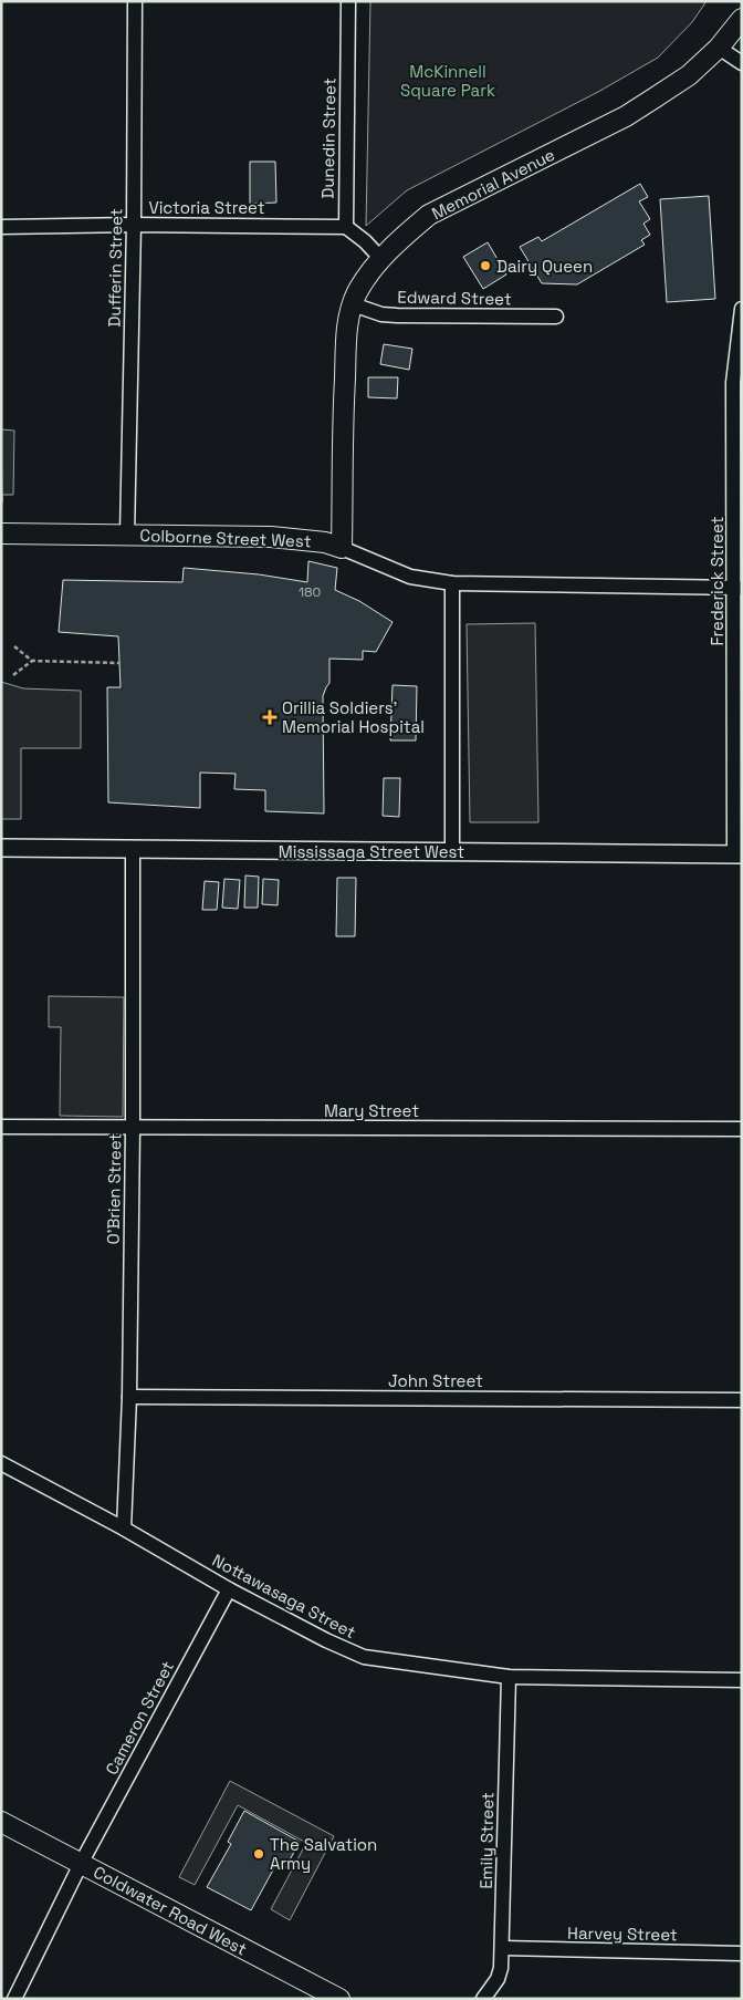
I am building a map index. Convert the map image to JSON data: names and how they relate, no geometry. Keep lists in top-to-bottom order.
{
  "streets": {
    "main road": ["Memorial Avenue", "Colborne Street West", "Coldwater Road West"],
    "street": [
      "Dunedin Street",
      "Victoria Street",
      "Dufferin Street",
      "Edward Street",
      "Frederick Street",
      "Mississaga Street West",
      "Mary Street",
      "O'Brien Street",
      "John Street",
      "Nottawasaga Street",
      "Cameron Street",
      "Emily Street",
      "Harvey Street"
    ]
  },
  "crossings": [
    ["Dunedin Street", "Victoria Street"],
    ["Memorial Avenue", "Edward Street"],
    ["Memorial Avenue", "Colborne Street West"],
    ["Victoria Street", "Dufferin Street"],
    ["Dufferin Street", "Colborne Street West"],
    ["Colborne Street West", "Frederick Street"],
    ["Frederick Street", "Mississaga Street West"],
    ["Mississaga Street West", "O'Brien Street"],
    ["Mary Street", "O'Brien Street"],
    ["O'Brien Street", "John Street"],
    ["O'Brien Street", "Nottawasaga Street"],
    ["Nottawasaga Street", "Cameron Street"],
    ["Nottawasaga Street", "Emily Street"],
    ["Cameron Street", "Coldwater Road West"],
    ["Emily Street", "Harvey Street"]
  ],
  "parks": ["McKinnell Square Park"],
  "places": {
    "other": ["Dairy Queen", "The Salvation Army"],
    "health": ["Orillia Soldiers' Memorial Hospital"]
  },
  "house_numbers": ["180"]
}
